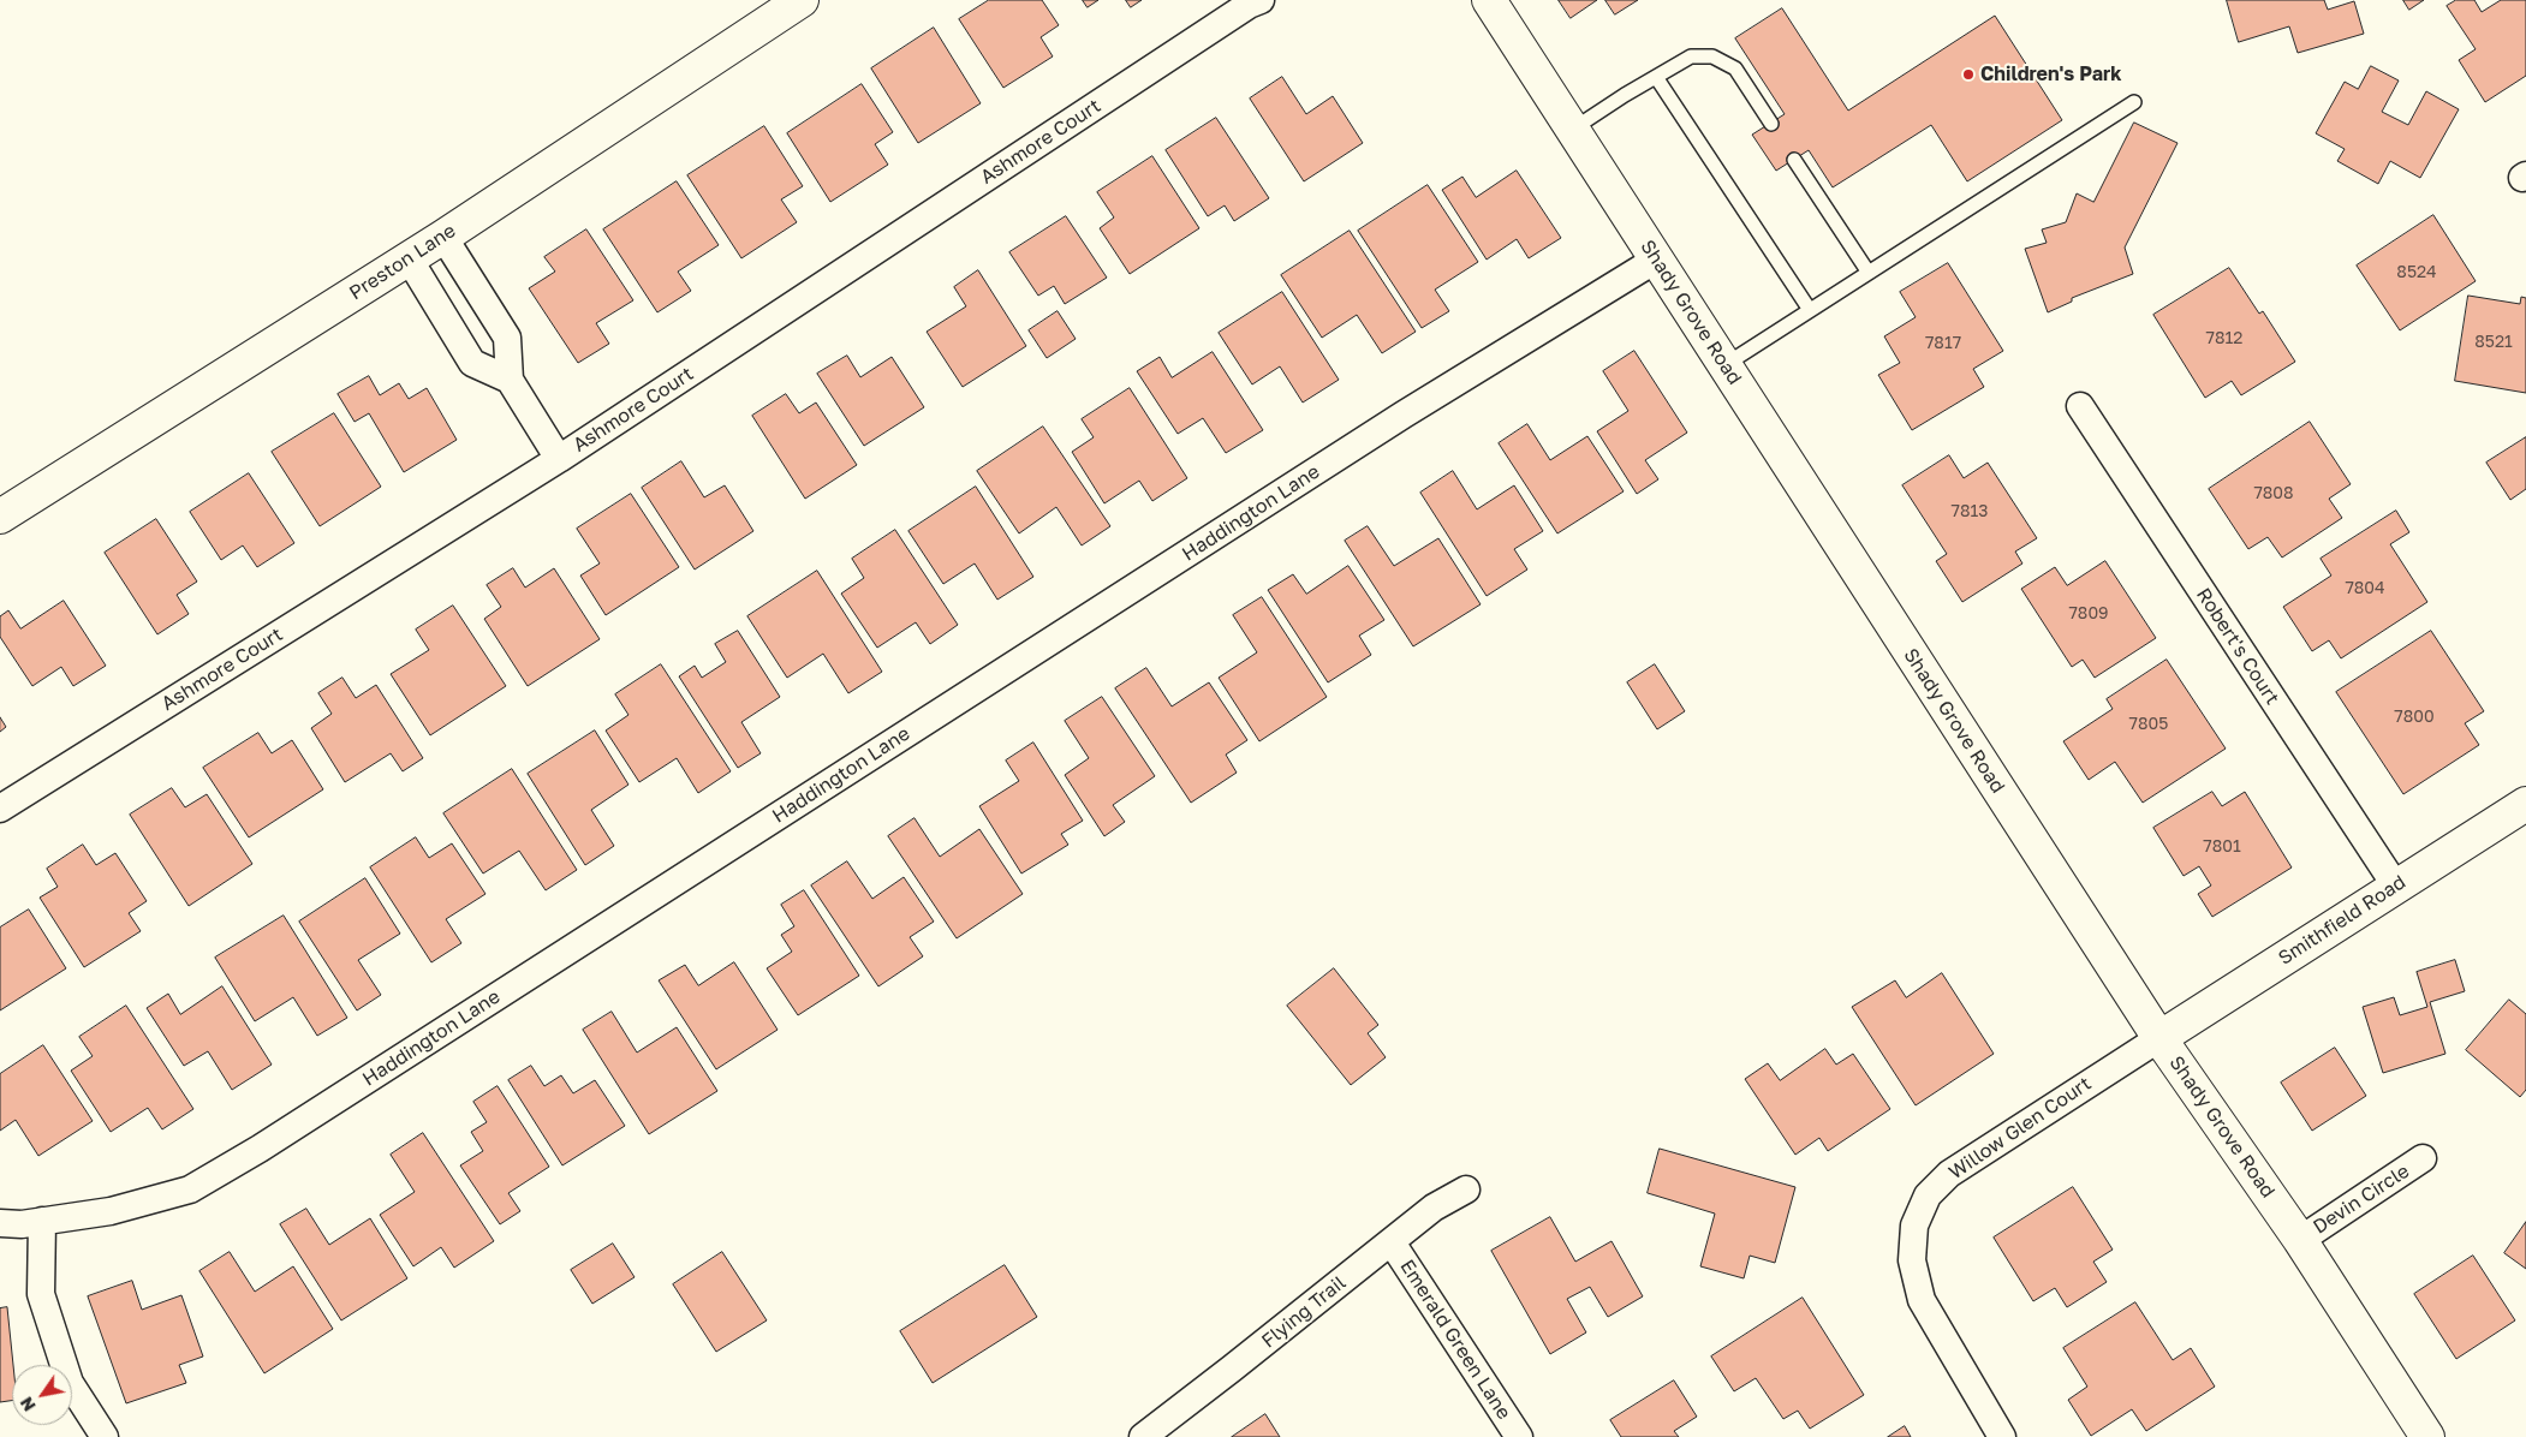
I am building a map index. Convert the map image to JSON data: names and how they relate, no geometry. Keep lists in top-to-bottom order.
{
  "streets": {
    "street": [
      "Ashmore Court",
      "Preston Lane",
      "Shady Grove Road",
      "Haddington Lane",
      "Robert's Court",
      "Smithfield Road",
      "Willow Glen Court",
      "Devin Circle",
      "Flying Trail",
      "Emerald Green Lane"
    ]
  },
  "crossings": [
    ["Shady Grove Road", "Haddington Lane"],
    ["Shady Grove Road", "Smithfield Road"],
    ["Shady Grove Road", "Willow Glen Court"],
    ["Shady Grove Road", "Devin Circle"],
    ["Robert's Court", "Smithfield Road"],
    ["Smithfield Road", "Willow Glen Court"],
    ["Flying Trail", "Emerald Green Lane"]
  ],
  "places": ["Children's Park"],
  "house_numbers": [
    "8524",
    "7812",
    "8521",
    "7817",
    "7808",
    "7813",
    "7804",
    "7809",
    "7800",
    "7805",
    "7801"
  ],
  "north": "bottom left"
}
